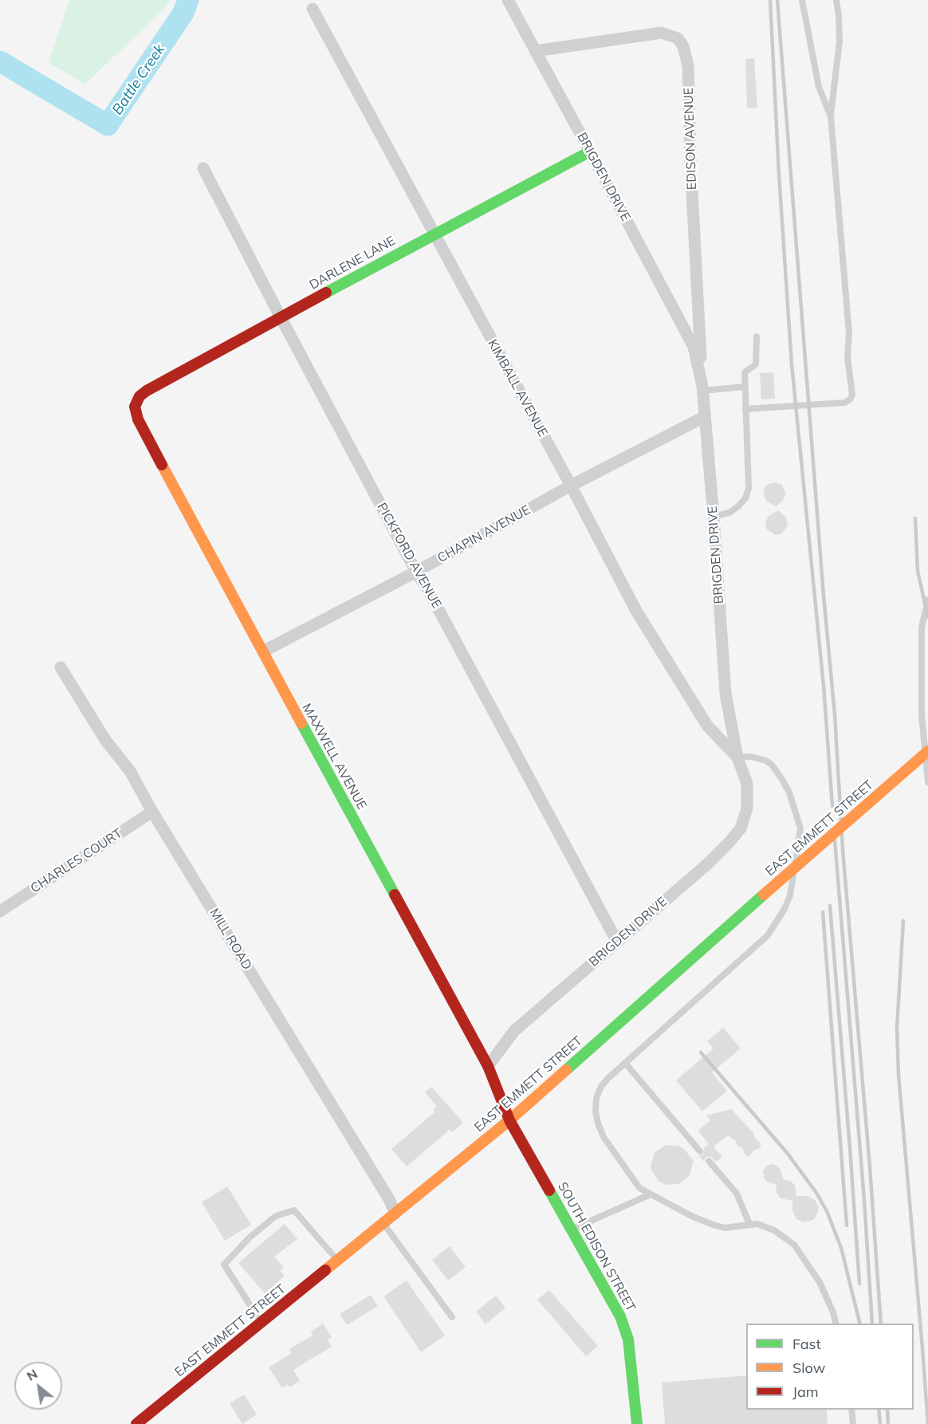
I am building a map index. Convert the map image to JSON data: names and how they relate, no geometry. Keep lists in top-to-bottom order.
{
  "streets": {
    "street": [
      "EDISON AVENUE",
      "BRIGDEN DRIVE",
      "DARLENE LANE",
      "KIMBALL AVENUE",
      "CHAPIN AVENUE",
      "PICKFORD AVENUE",
      "MAXWELL AVENUE",
      "EAST EMMETT STREET",
      "CHARLES COURT",
      "MILL ROAD",
      "SOUTH EDISON STREET"
    ]
  },
  "crossings": [
    ["EDISON AVENUE", "BRIGDEN DRIVE"],
    ["BRIGDEN DRIVE", "DARLENE LANE"],
    ["BRIGDEN DRIVE", "KIMBALL AVENUE"],
    ["BRIGDEN DRIVE", "CHAPIN AVENUE"],
    ["BRIGDEN DRIVE", "PICKFORD AVENUE"],
    ["BRIGDEN DRIVE", "MAXWELL AVENUE"],
    ["DARLENE LANE", "KIMBALL AVENUE"],
    ["DARLENE LANE", "PICKFORD AVENUE"],
    ["DARLENE LANE", "MAXWELL AVENUE"],
    ["KIMBALL AVENUE", "CHAPIN AVENUE"],
    ["CHAPIN AVENUE", "PICKFORD AVENUE"],
    ["CHAPIN AVENUE", "MAXWELL AVENUE"],
    ["MAXWELL AVENUE", "EAST EMMETT STREET"],
    ["MAXWELL AVENUE", "SOUTH EDISON STREET"],
    ["EAST EMMETT STREET", "MILL ROAD"],
    ["EAST EMMETT STREET", "SOUTH EDISON STREET"],
    ["CHARLES COURT", "MILL ROAD"]
  ],
  "water": ["Battle Creek"],
  "legend": ["Fast", "Slow", "Jam"],
  "north": "top left"
}
